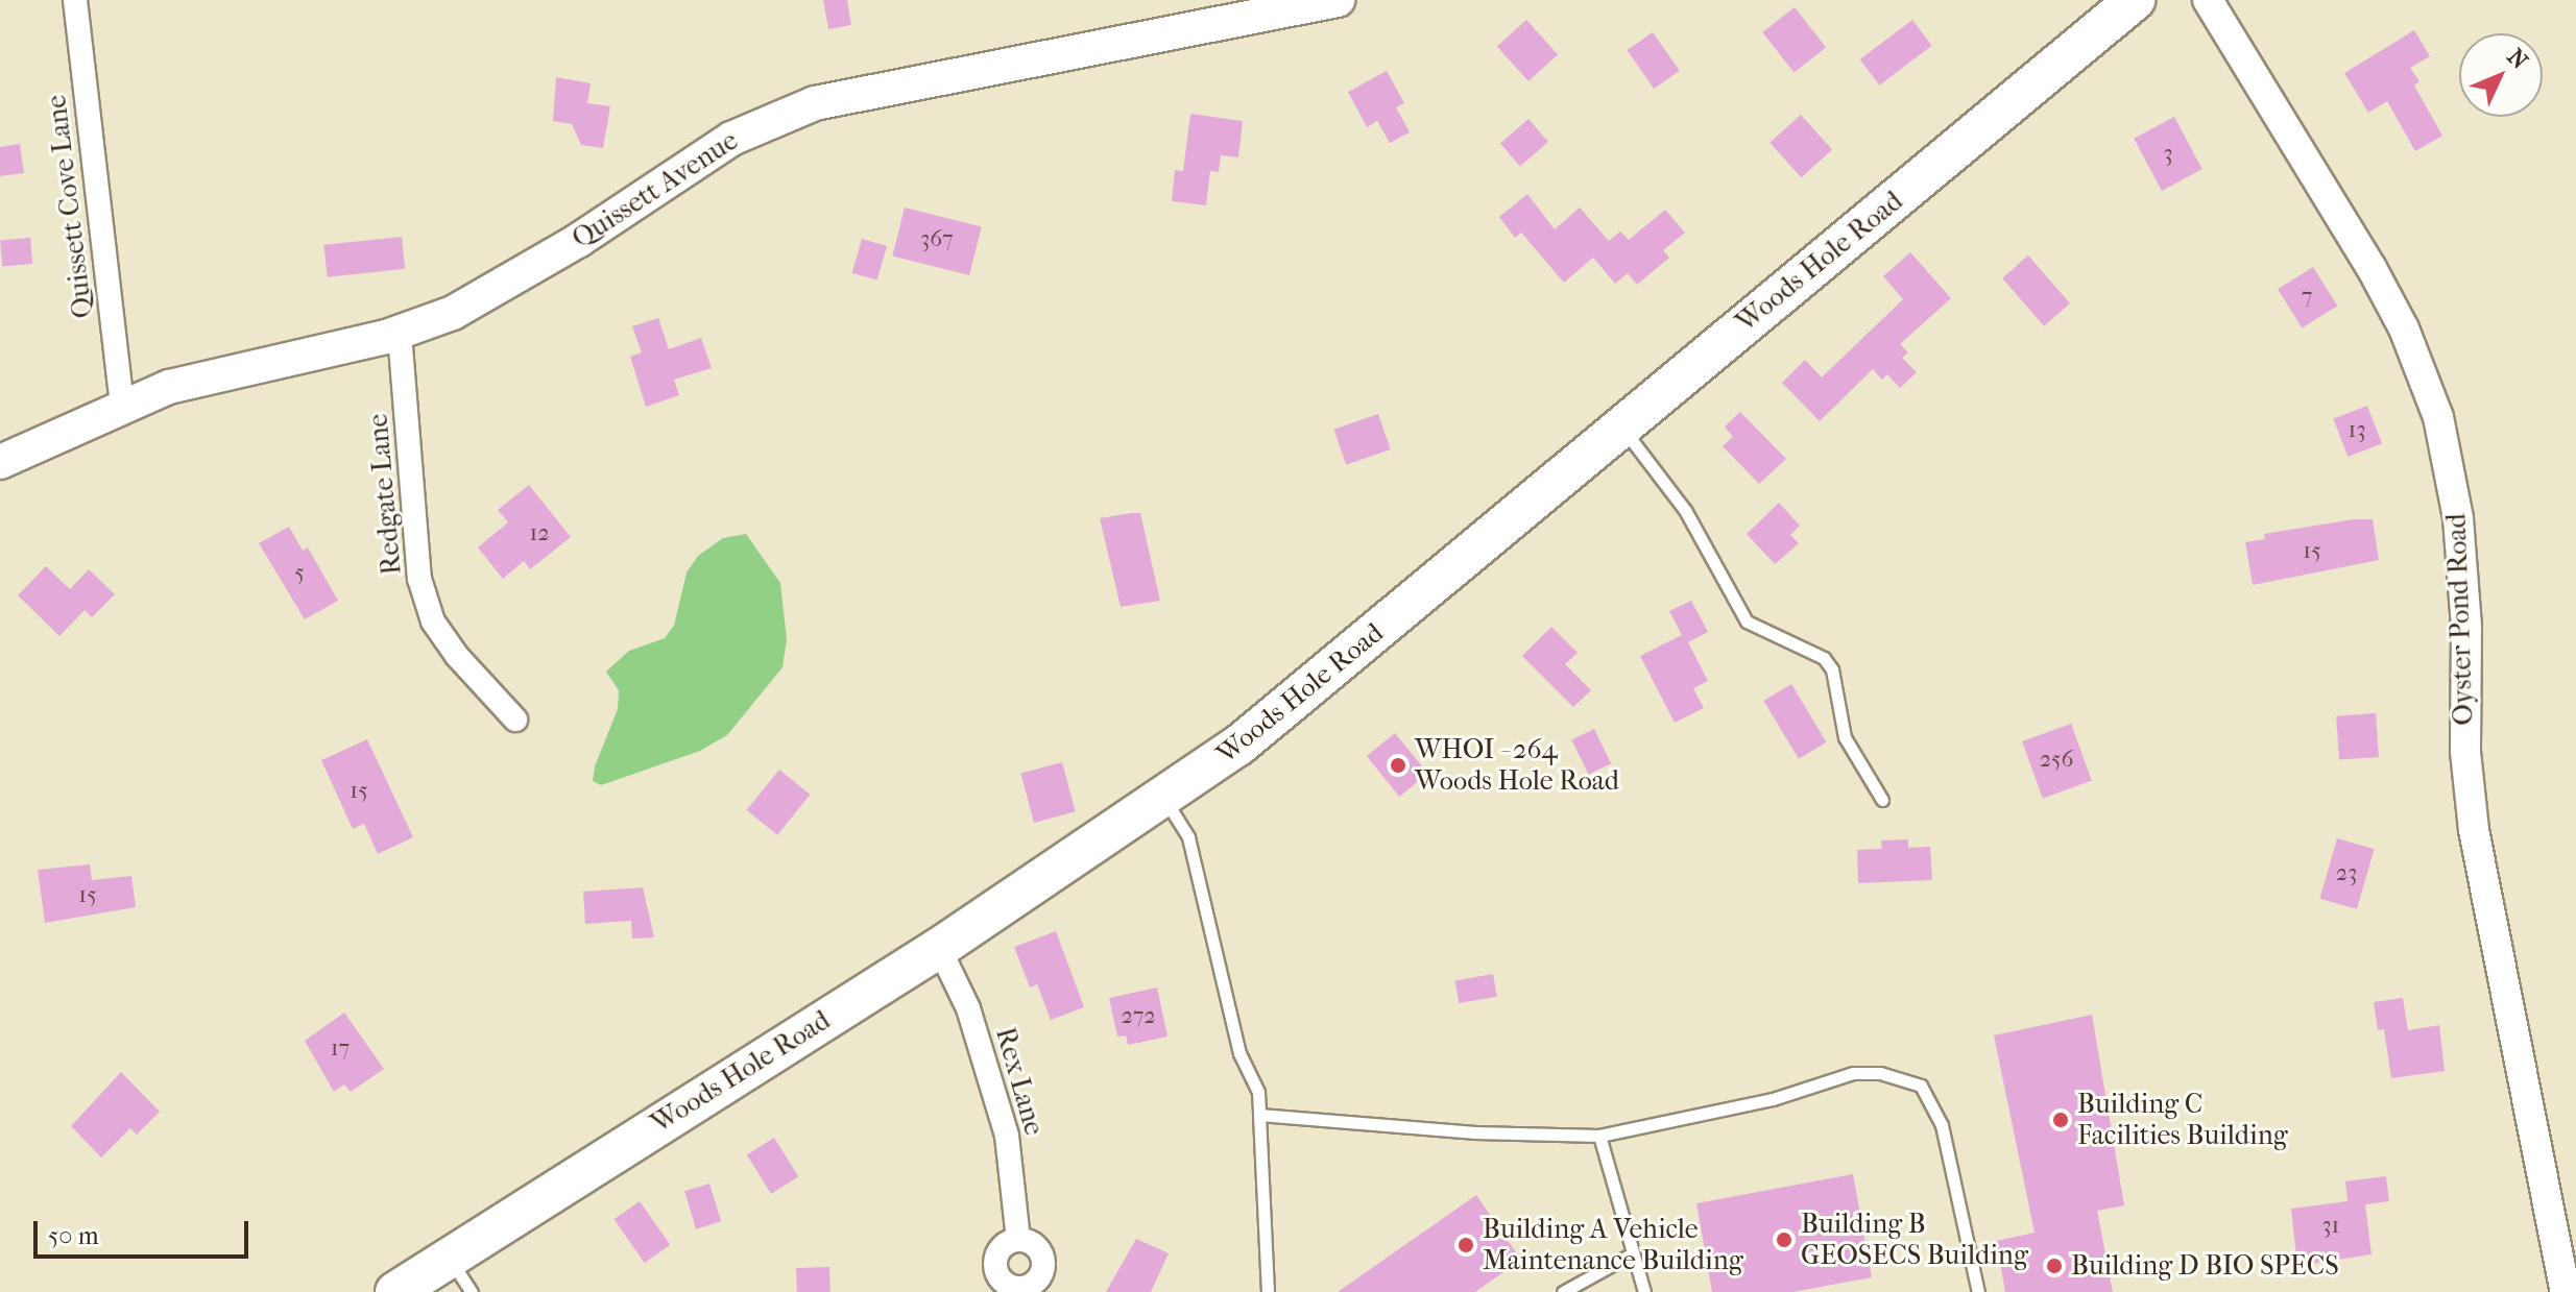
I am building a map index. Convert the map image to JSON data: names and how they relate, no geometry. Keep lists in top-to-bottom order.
{
  "streets": {
    "highway": ["Woods Hole Road"],
    "main road": ["Quissett Avenue"],
    "street": [
      "Quissett Cove Lane",
      "Redgate Lane",
      "Oyster Pond Road",
      "Rex Lane"
    ]
  },
  "crossings": [
    ["Quissett Avenue", "Quissett Cove Lane"],
    ["Quissett Avenue", "Redgate Lane"],
    ["Woods Hole Road", "Rex Lane"]
  ],
  "places": [
    "WHOI - 264 Woods Hole Road",
    "Building C Facilities Building",
    "Building B GEOSECS Building",
    "Building A Vehicle Maintenance Building",
    "Building D BIO SPECS"
  ],
  "house_numbers": [
    "3",
    "367",
    "7",
    "13",
    "12",
    "15",
    "5",
    "256",
    "15",
    "23",
    "15",
    "272",
    "17",
    "31"
  ],
  "scale_bar": "50 m",
  "north": "top right"
}
